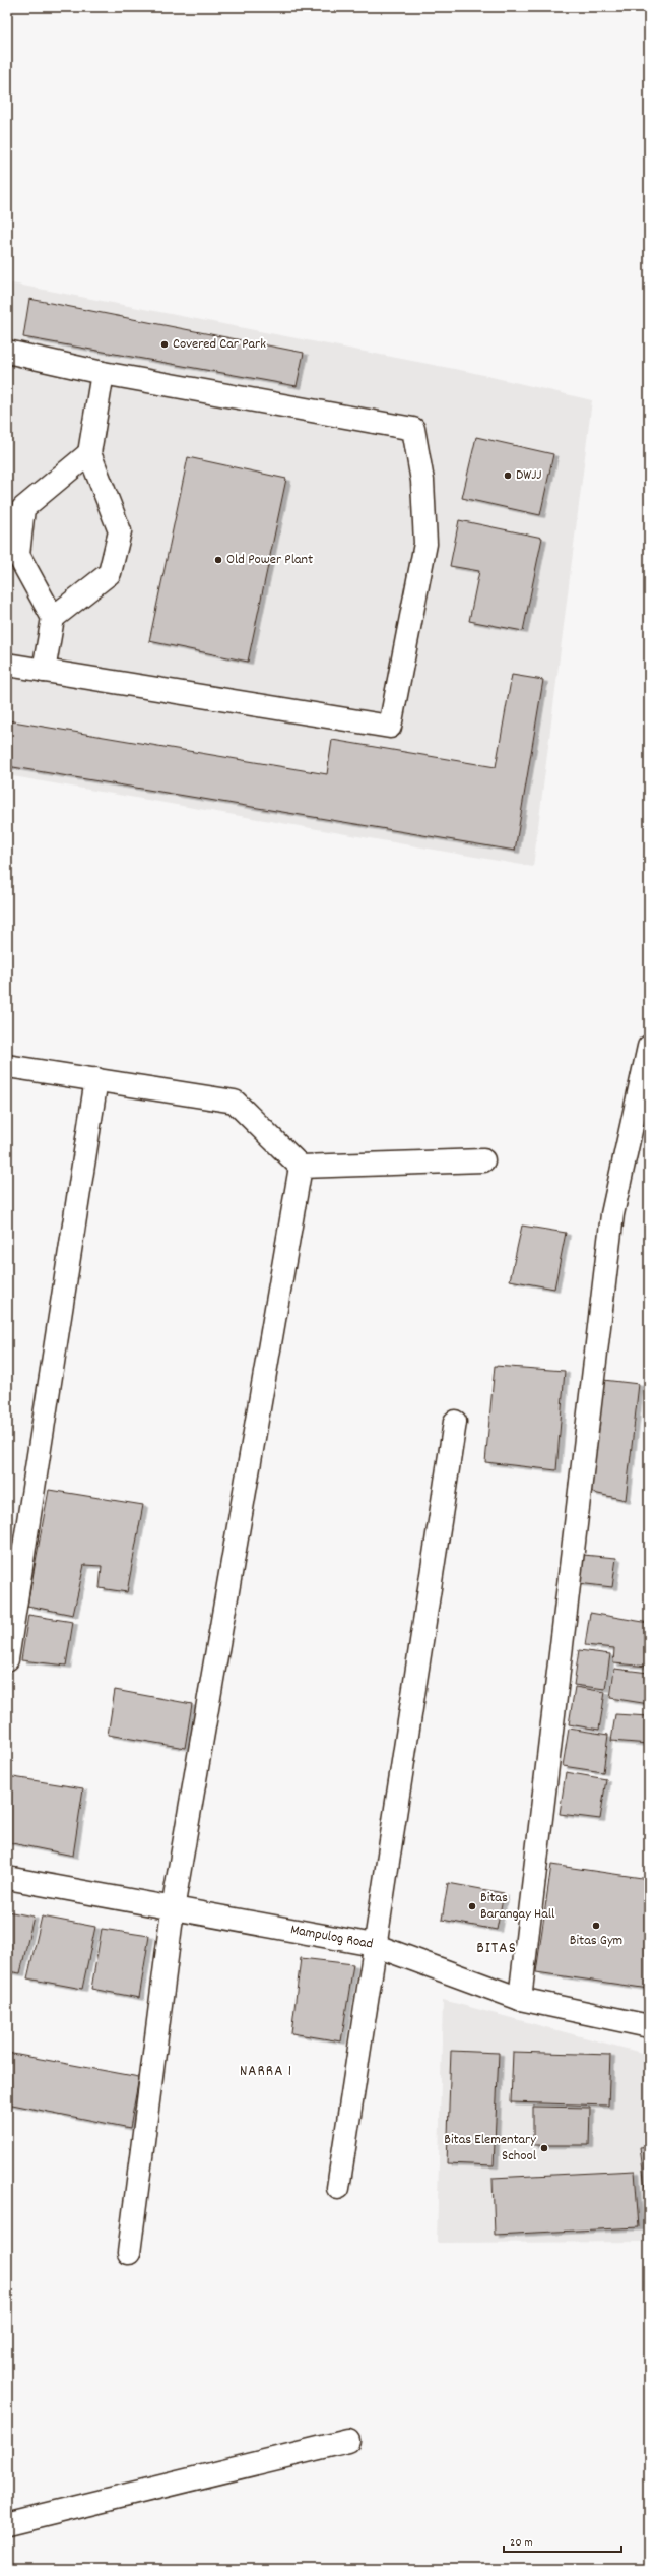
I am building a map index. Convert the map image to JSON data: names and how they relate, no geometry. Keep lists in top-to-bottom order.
{
  "streets": {
    "street": ["Mampulog Road"]
  },
  "districts": ["BITAS", "NARRA 1"],
  "places": [
    "Covered Car Park",
    "DWJJ",
    "Old Power Plant",
    "Bitas Barangay Hall",
    "Bitas Gym",
    "Bitas Elementary School"
  ],
  "scale_bar": "20 m"
}
